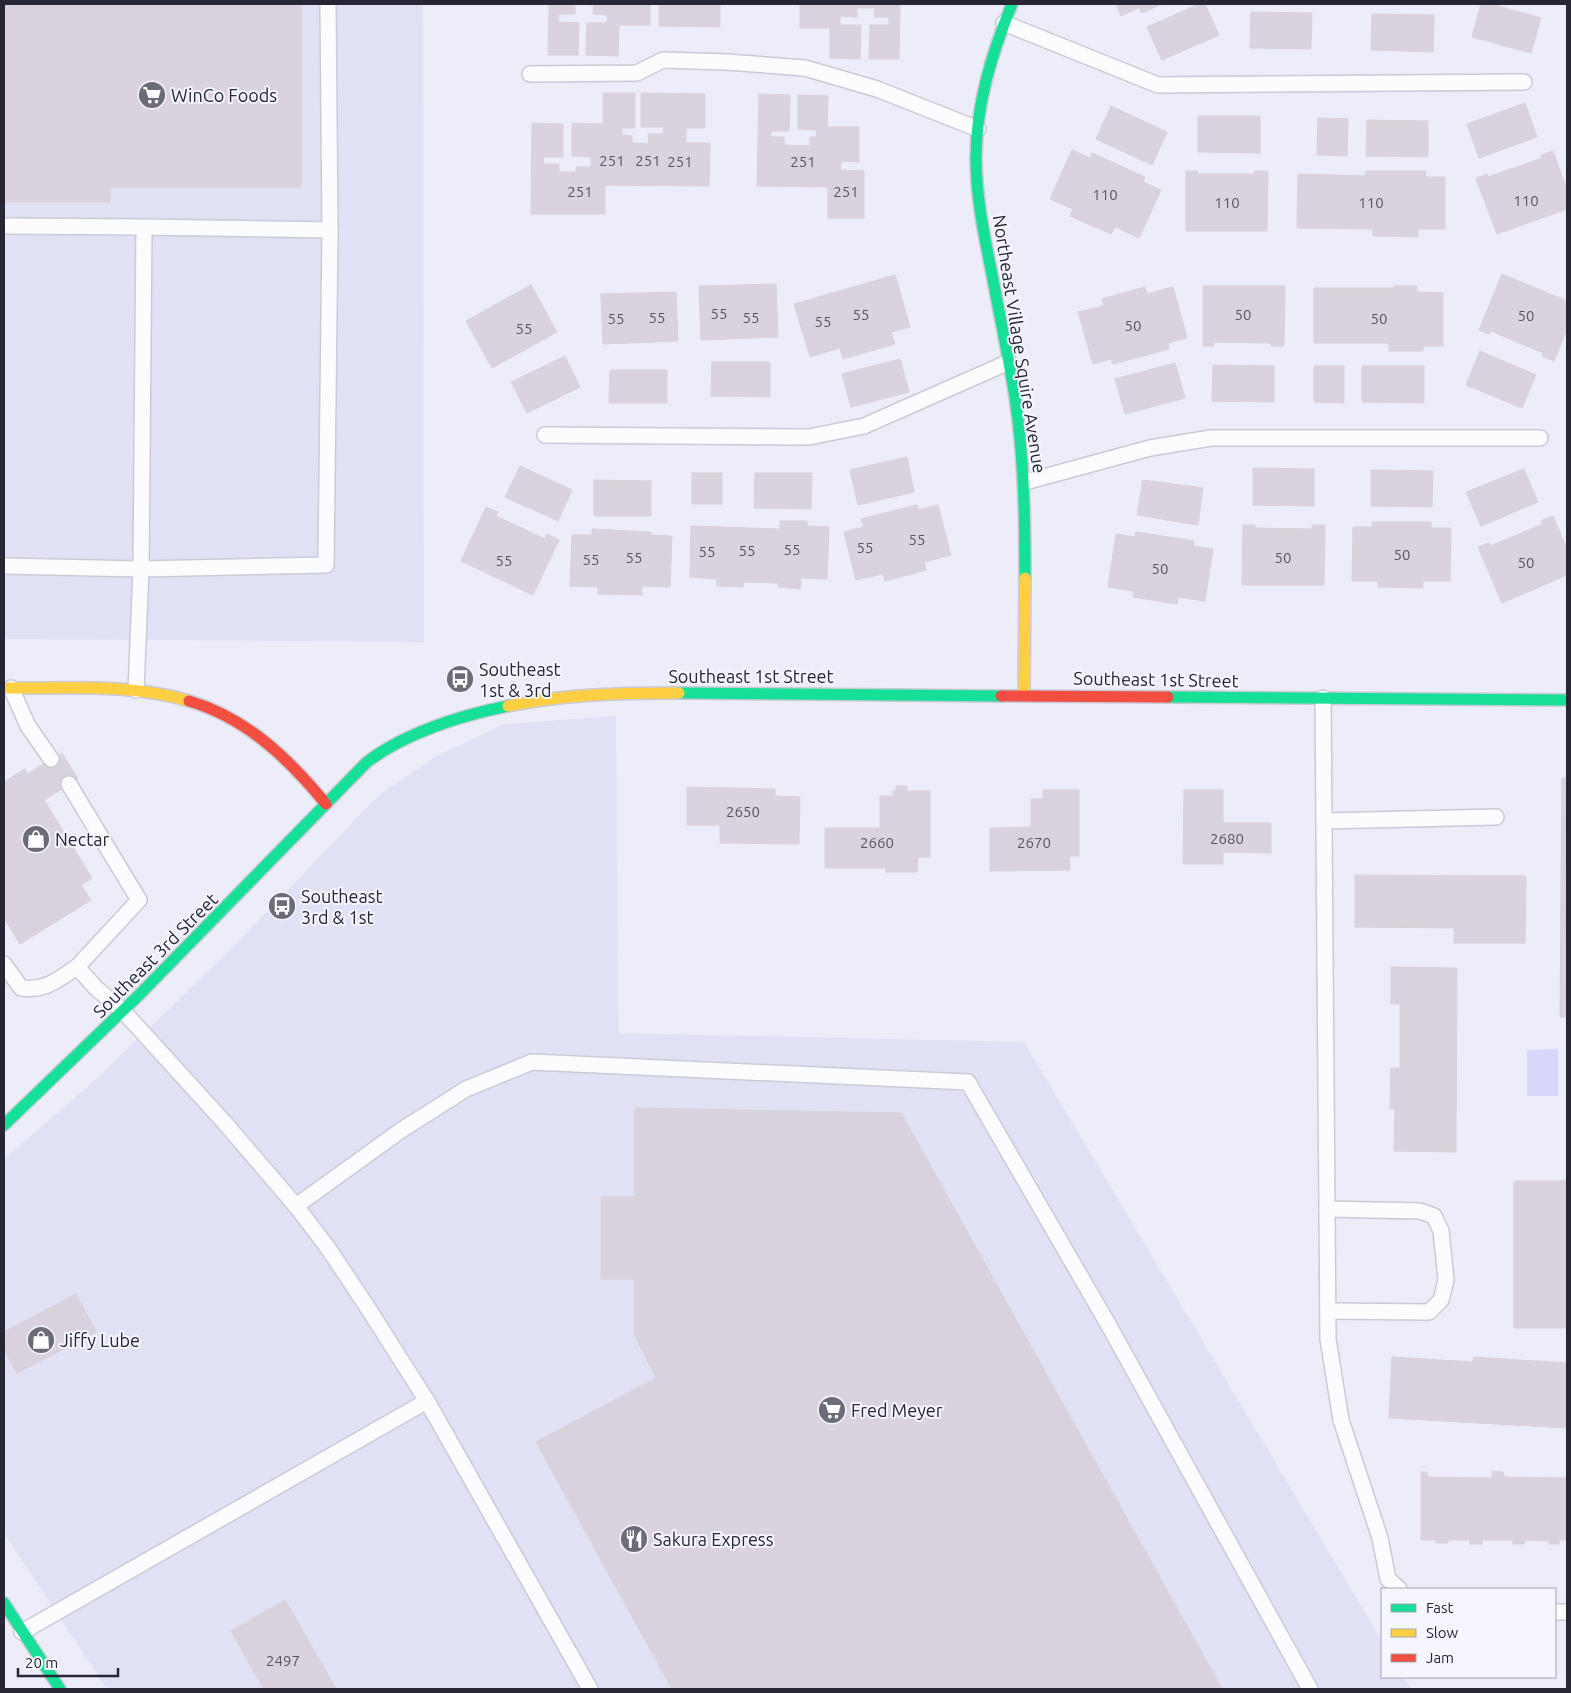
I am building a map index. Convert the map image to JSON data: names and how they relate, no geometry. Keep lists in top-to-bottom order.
{
  "streets": {
    "main road": ["Northeast Village Squire Avenue", "Southeast 1st Street", "Southeast 3rd Street"]
  },
  "crossings": [
    ["Northeast Village Squire Avenue", "Southeast 1st Street"],
    ["Southeast 1st Street", "Southeast 3rd Street"]
  ],
  "places": {
    "supermarket": ["WinCo Foods", "Fred Meyer"],
    "bus stop": ["Southeast 1st & 3rd", "Southeast 3rd & 1st"],
    "shop": ["Nectar", "Jiffy Lube"],
    "restaurant": ["Sakura Express"]
  },
  "house_numbers": [
    "251",
    "251",
    "251",
    "251",
    "251",
    "251",
    "110",
    "110",
    "110",
    "110",
    "55",
    "55",
    "50",
    "50",
    "55",
    "55",
    "55",
    "50",
    "55",
    "50",
    "55",
    "55",
    "55",
    "55",
    "55",
    "55",
    "50",
    "55",
    "50",
    "55",
    "55",
    "50",
    "50",
    "2650",
    "2680",
    "2660",
    "2670",
    "2497"
  ],
  "legend": ["Fast", "Slow", "Jam"],
  "scale_bar": "20 m"
}
